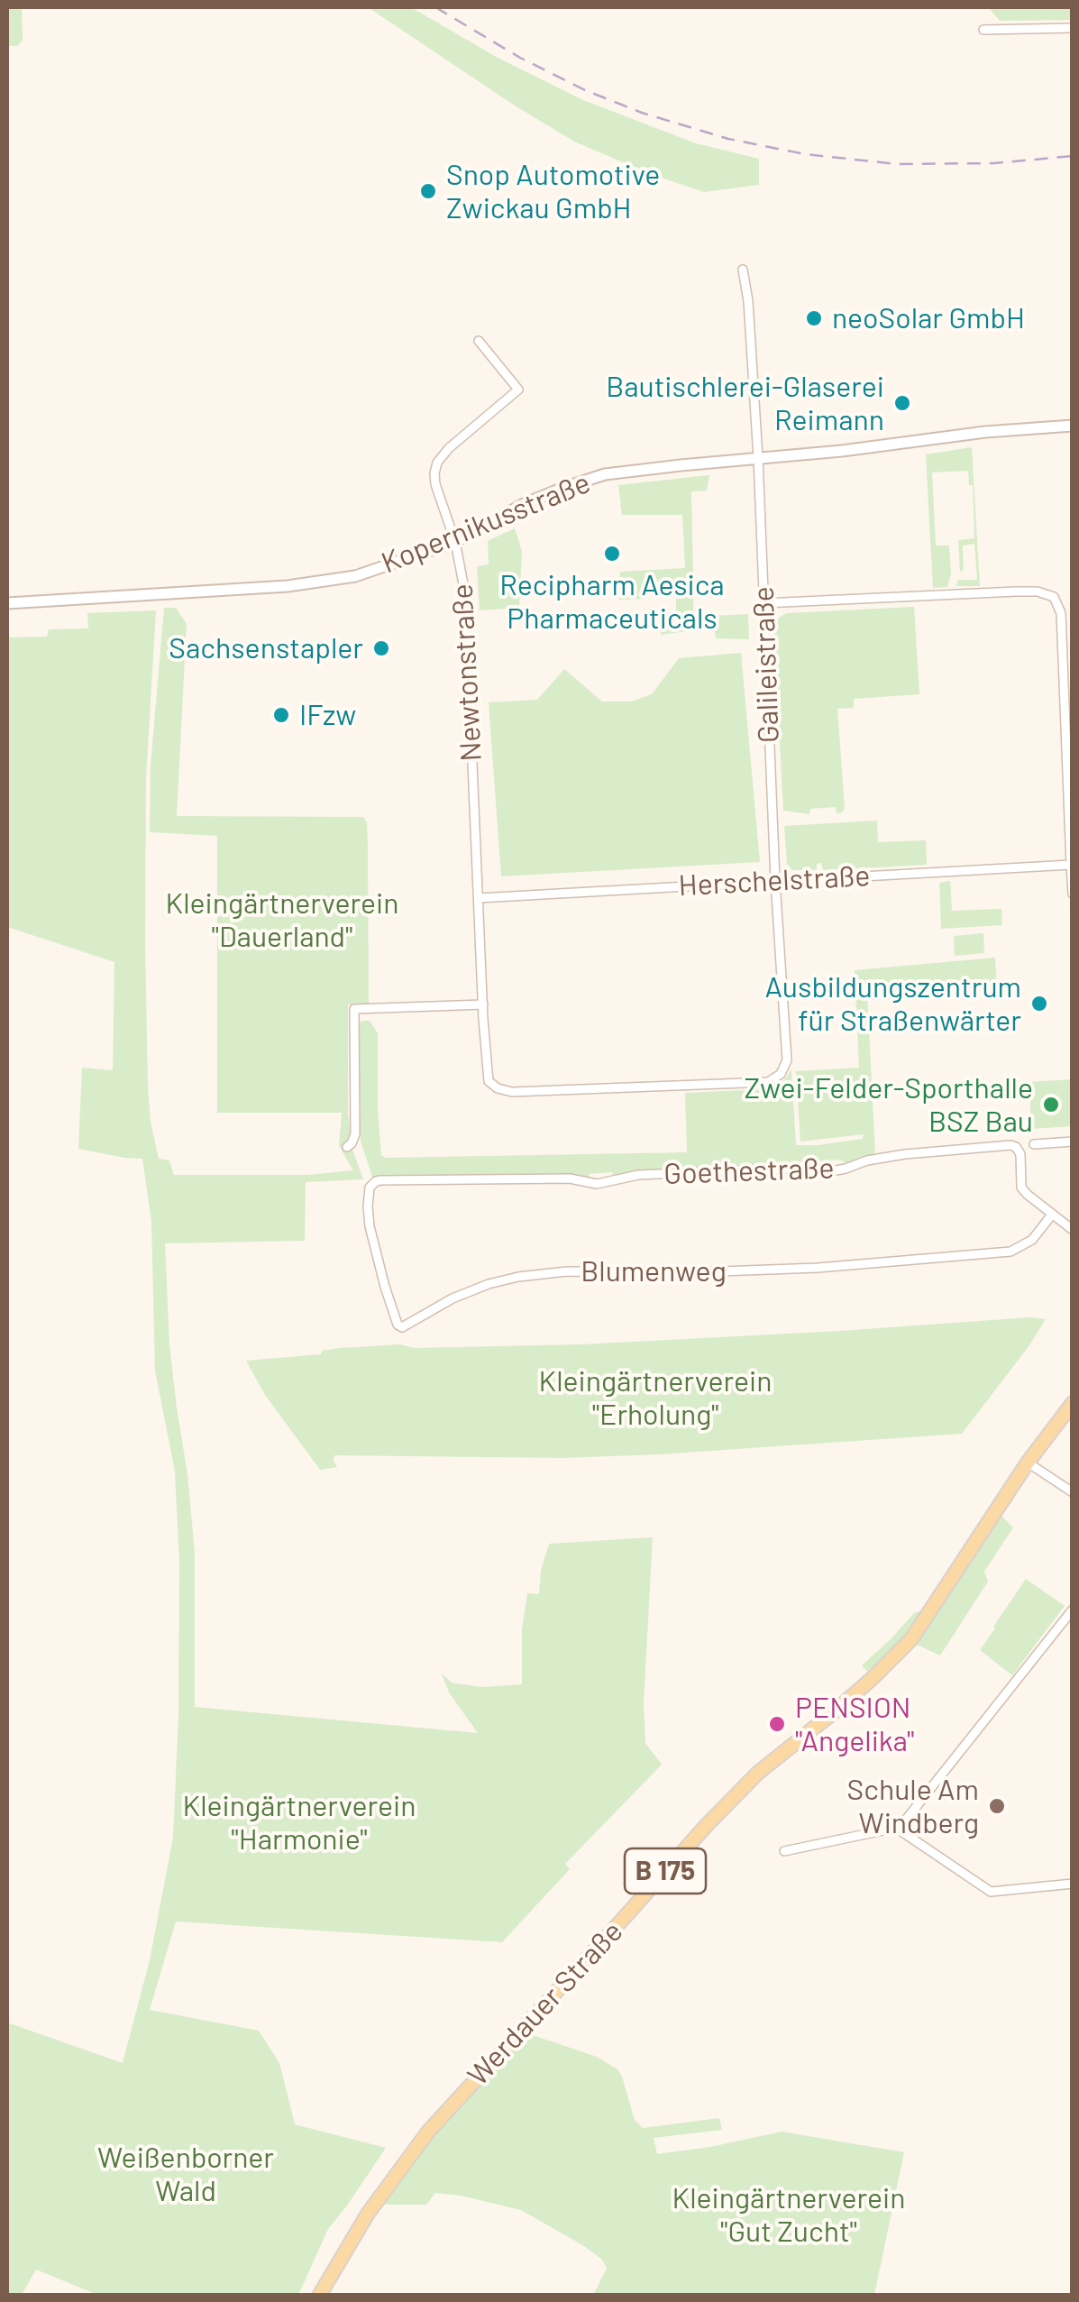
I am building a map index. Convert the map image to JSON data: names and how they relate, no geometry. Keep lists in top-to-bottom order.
{
  "streets": {
    "main road": ["B 175", "Werdauer Straße"],
    "street": [
      "Kopernikusstraße",
      "Galileistraße",
      "Newtonstraße",
      "Herschelstraße",
      "Goethestraße",
      "Blumenweg"
    ]
  },
  "crossings": [
    ["Kopernikusstraße", "Galileistraße"],
    ["Kopernikusstraße", "Newtonstraße"],
    ["Galileistraße", "Newtonstraße"],
    ["Galileistraße", "Herschelstraße"],
    ["Newtonstraße", "Herschelstraße"],
    ["Goethestraße", "Blumenweg"]
  ],
  "parks": [
    "Kleingärtnerverein \"Dauerland\"",
    "Kleingärtnerverein \"Erholung\"",
    "Kleingärtnerverein \"Harmonie\"",
    "Weißenborner Wald",
    "Kleingärtnerverein \"Gut Zucht\""
  ],
  "places": [
    "Snop Automotive Zwickau GmbH",
    "neoSolar GmbH",
    "Bautischlerei-Glaserei Reimann",
    "Recipharm Aesica Pharmaceuticals",
    "Sachsenstapler",
    "IFzw",
    "Ausbildungszentrum für Straßenwärter",
    "Zwei-Felder-Sporthalle BSZ Bau",
    "PENSION \"Angelika\"",
    "Schule Am Windberg"
  ]
}
